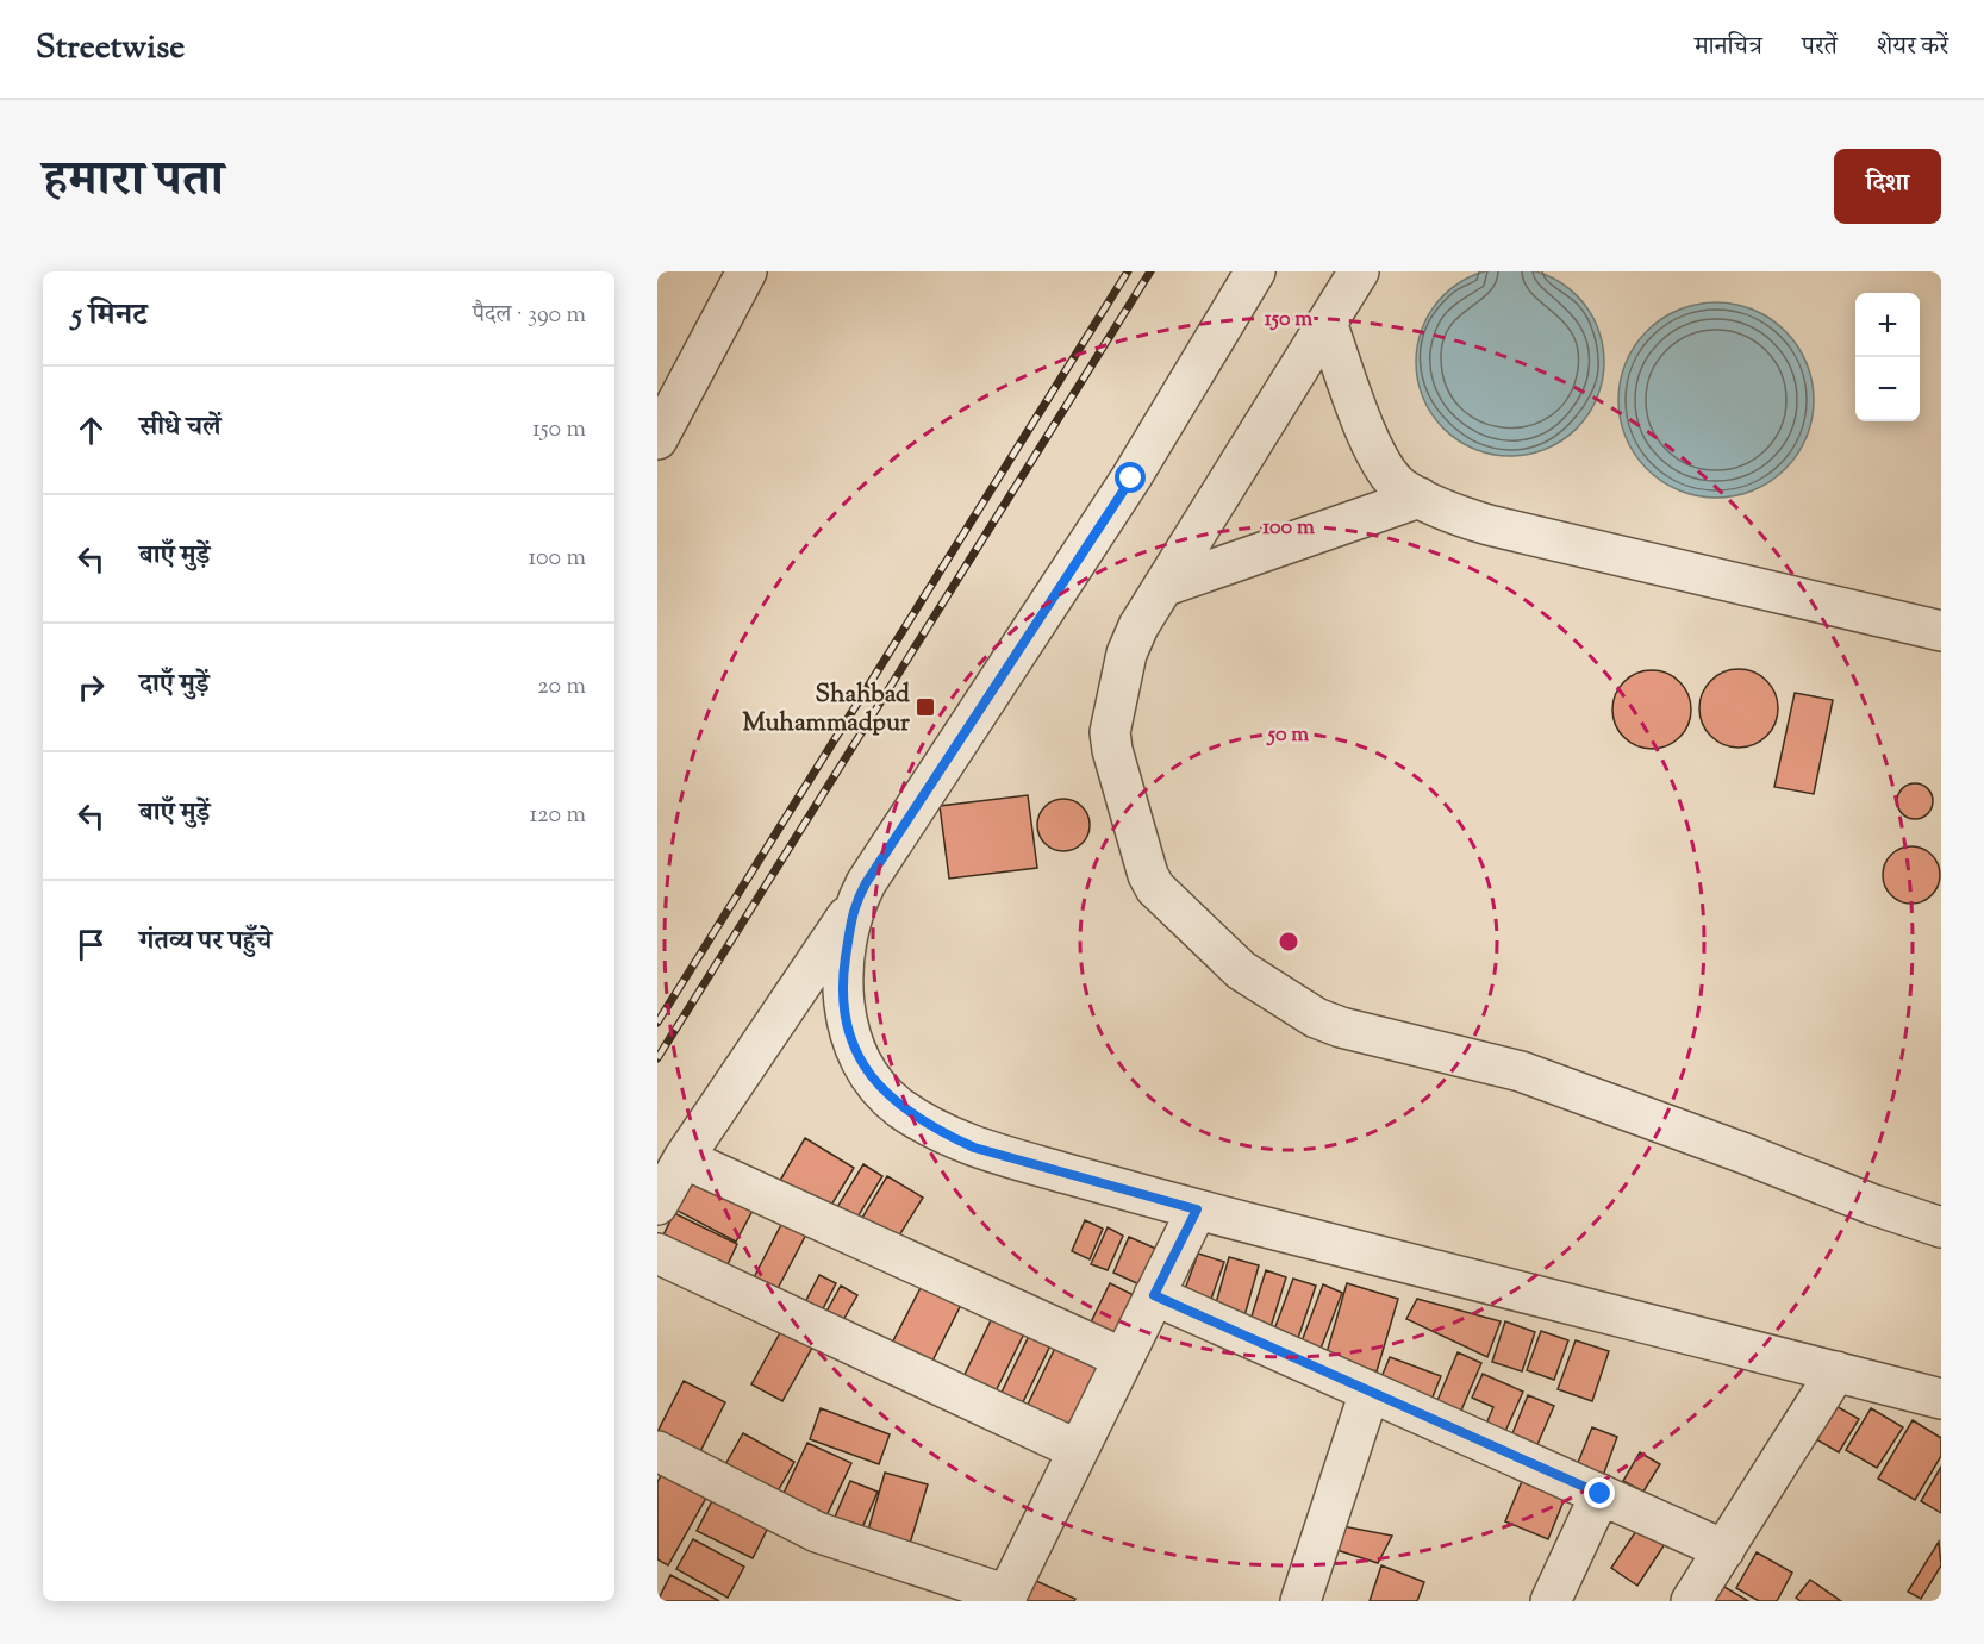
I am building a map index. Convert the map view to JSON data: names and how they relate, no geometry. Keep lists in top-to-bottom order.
{
  "places": {
    "transit": ["Shahbad Muhammadpur"]
  },
  "page": {
    "header": "Streetwise",
    "nav": ["मानचित्र", "परतें", "शेयर करें"],
    "title": "हमारा पता",
    "buttons": "दिशा",
    "heading": ["5 मिनट", "पैदल · 390 m"],
    "map_buttons": ["+", "−"],
    "list": [
      ["सीधे चलें", "150 m"],
      ["बाएँ मुड़ें", "100 m"],
      ["दाएँ मुड़ें", "20 m"],
      ["बाएँ मुड़ें", "120 m"],
      "गंतव्य पर पहुँचे"
    ]
  },
  "rings": ["150 m", "100 m", "50 m"]
}
